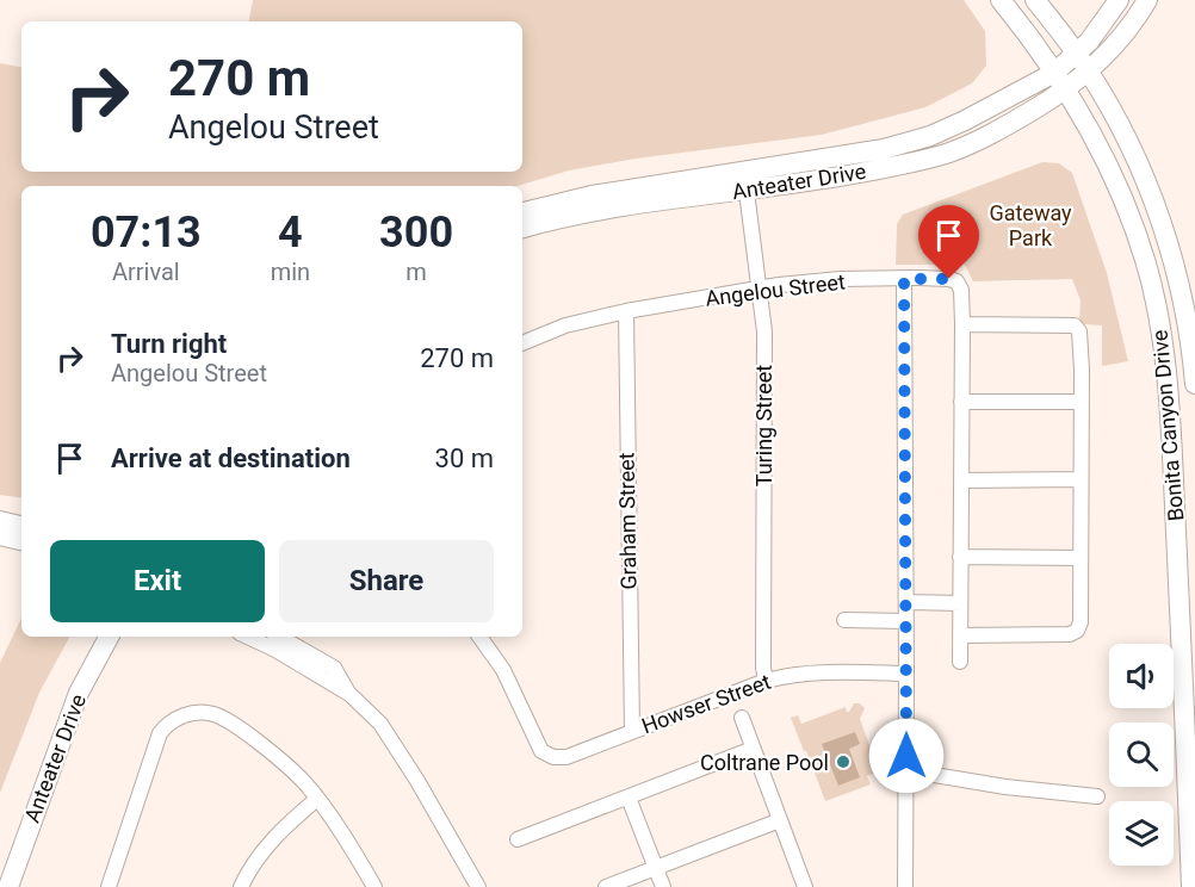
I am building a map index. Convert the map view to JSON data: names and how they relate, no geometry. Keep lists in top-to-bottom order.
{
  "streets": {
    "main road": ["Anteater Drive", "Bonita Canyon Drive"],
    "street": [
      "Angelou Street",
      "Turing Street",
      "Graham Street",
      "Howser Street"
    ]
  },
  "crossings": [
    ["Anteater Drive", "Turing Street"],
    ["Anteater Drive", "Bonita Canyon Drive"],
    ["Angelou Street", "Turing Street"],
    ["Angelou Street", "Graham Street"],
    ["Turing Street", "Howser Street"],
    ["Graham Street", "Howser Street"]
  ],
  "parks": ["Gateway Park"],
  "places": ["Coltrane Pool"],
  "page": {
    "turn": ["270 m", "Angelou Street"],
    "eta": [
      "07:13",
      "Arrival",
      "4",
      "min",
      "300",
      "m"
    ],
    "list": [
      {
        "name": "Turn right",
        "note": "Angelou Street",
        "value": "270 m"
      },
      {
        "name": "Arrive at destination",
        "value": "30 m"
      }
    ],
    "buttons": ["Exit", "Share"]
  }
}
